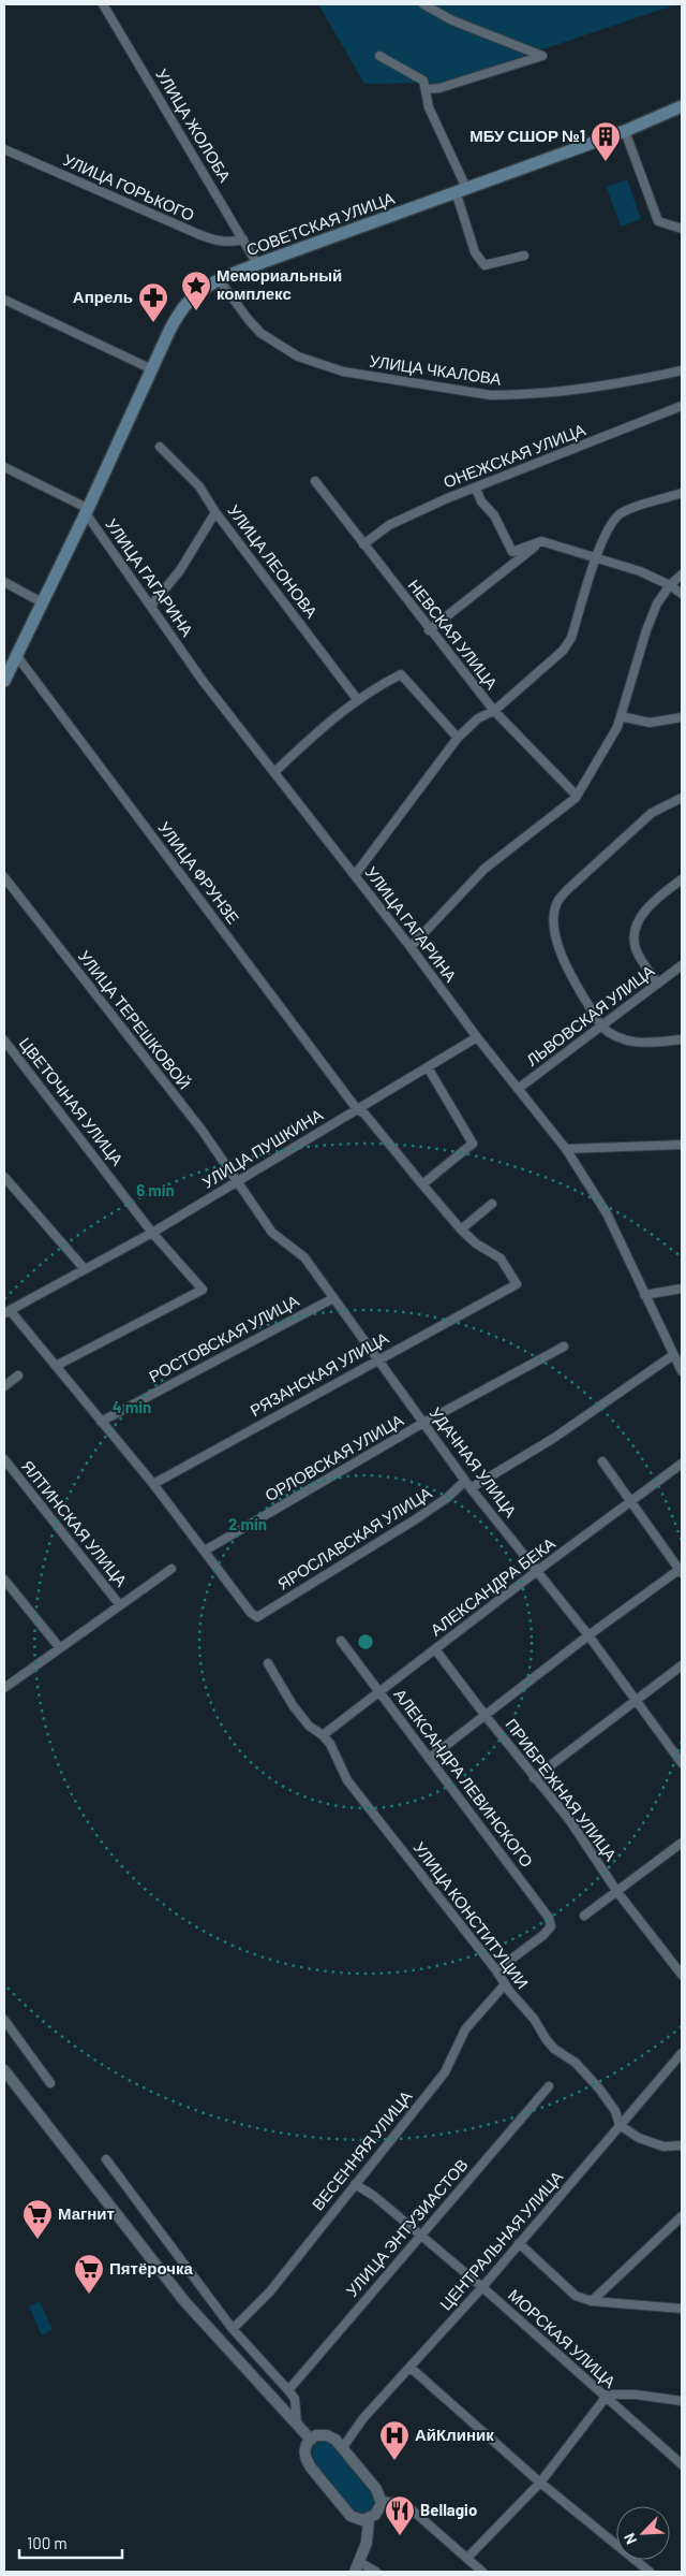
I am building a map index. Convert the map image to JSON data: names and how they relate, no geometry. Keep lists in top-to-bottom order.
{
  "streets": {
    "main road": ["СОВЕТСКАЯ УЛИЦА"],
    "street": [
      "УЛИЦА ЖОЛОБА",
      "УЛИЦА ГОРЬКОГО",
      "УЛИЦА ЧКАЛОВА",
      "ОНЕЖСКАЯ УЛИЦА",
      "УЛИЦА ЛЕОНОВА",
      "УЛИЦА ГАГАРИНА",
      "НЕВСКАЯ УЛИЦА",
      "УЛИЦА ФРУНЗЕ",
      "ЛЬВОВСКАЯ УЛИЦА",
      "УЛИЦА ТЕРЕШКОВОЙ",
      "ЦВЕТОЧНАЯ УЛИЦА",
      "УЛИЦА ПУШКИНА",
      "РОСТОВСКАЯ УЛИЦА",
      "РЯЗАНСКАЯ УЛИЦА",
      "ОРЛОВСКАЯ УЛИЦА",
      "УДАЧНАЯ УЛИЦА",
      "ЯЛТИНСКАЯ УЛИЦА",
      "ЯРОСЛАВСКАЯ УЛИЦА",
      "АЛЕКСАНДРА БЕКА",
      "АЛЕКСАНДРА ЛЕВИНСКОГО",
      "ПРИБРЕЖНАЯ УЛИЦА",
      "УЛИЦА КОНСТИТУЦИИ",
      "ВЕСЕННЯЯ УЛИЦА",
      "УЛИЦА ЭНТУЗИАСТОВ",
      "ЦЕНТРАЛЬНАЯ УЛИЦА",
      "МОРСКАЯ УЛИЦА"
    ]
  },
  "crossings": [
    ["УЛИЦА ЖОЛОБА", "УЛИЦА ГОРЬКОГО"],
    ["УЛИЦА ЖОЛОБА", "СОВЕТСКАЯ УЛИЦА"],
    ["СОВЕТСКАЯ УЛИЦА", "УЛИЦА ЧКАЛОВА"],
    ["СОВЕТСКАЯ УЛИЦА", "УЛИЦА ГАГАРИНА"],
    ["СОВЕТСКАЯ УЛИЦА", "УЛИЦА ФРУНЗЕ"],
    ["ОНЕЖСКАЯ УЛИЦА", "НЕВСКАЯ УЛИЦА"],
    ["УЛИЦА ГАГАРИНА", "ЛЬВОВСКАЯ УЛИЦА"],
    ["УЛИЦА ГАГАРИНА", "УЛИЦА ПУШКИНА"],
    ["УЛИЦА ФРУНЗЕ", "УЛИЦА ПУШКИНА"],
    ["УЛИЦА ФРУНЗЕ", "РЯЗАНСКАЯ УЛИЦА"],
    ["УЛИЦА ТЕРЕШКОВОЙ", "УЛИЦА ПУШКИНА"],
    ["УЛИЦА ТЕРЕШКОВОЙ", "УДАЧНАЯ УЛИЦА"],
    ["ЦВЕТОЧНАЯ УЛИЦА", "УЛИЦА ПУШКИНА"],
    ["УЛИЦА ПУШКИНА", "УДАЧНАЯ УЛИЦА"],
    ["РОСТОВСКАЯ УЛИЦА", "УДАЧНАЯ УЛИЦА"],
    ["РЯЗАНСКАЯ УЛИЦА", "УДАЧНАЯ УЛИЦА"],
    ["ОРЛОВСКАЯ УЛИЦА", "УДАЧНАЯ УЛИЦА"],
    ["ОРЛОВСКАЯ УЛИЦА", "ЯРОСЛАВСКАЯ УЛИЦА"],
    ["УДАЧНАЯ УЛИЦА", "ЯРОСЛАВСКАЯ УЛИЦА"],
    ["УДАЧНАЯ УЛИЦА", "АЛЕКСАНДРА БЕКА"],
    ["АЛЕКСАНДРА БЕКА", "АЛЕКСАНДРА ЛЕВИНСКОГО"],
    ["АЛЕКСАНДРА БЕКА", "ПРИБРЕЖНАЯ УЛИЦА"],
    ["АЛЕКСАНДРА БЕКА", "УЛИЦА КОНСТИТУЦИИ"],
    ["АЛЕКСАНДРА ЛЕВИНСКОГО", "УЛИЦА КОНСТИТУЦИИ"],
    ["УЛИЦА КОНСТИТУЦИИ", "ВЕСЕННЯЯ УЛИЦА"],
    ["УЛИЦА КОНСТИТУЦИИ", "ЦЕНТРАЛЬНАЯ УЛИЦА"],
    ["ВЕСЕННЯЯ УЛИЦА", "МОРСКАЯ УЛИЦА"],
    ["УЛИЦА ЭНТУЗИАСТОВ", "МОРСКАЯ УЛИЦА"],
    ["ЦЕНТРАЛЬНАЯ УЛИЦА", "МОРСКАЯ УЛИЦА"]
  ],
  "places": {
    "building": ["МБУ СШОР №1"],
    "place": ["Мемориальный комплекс"],
    "pharmacy": ["Апрель"],
    "supermarket": ["Магнит", "Пятёрочка"],
    "hospital": ["АйКлиник"],
    "restaurant": ["Bellagio"]
  },
  "scale_bar": "100 m",
  "north": "bottom left",
  "rings": ["6 min", "4 min", "2 min"]
}
